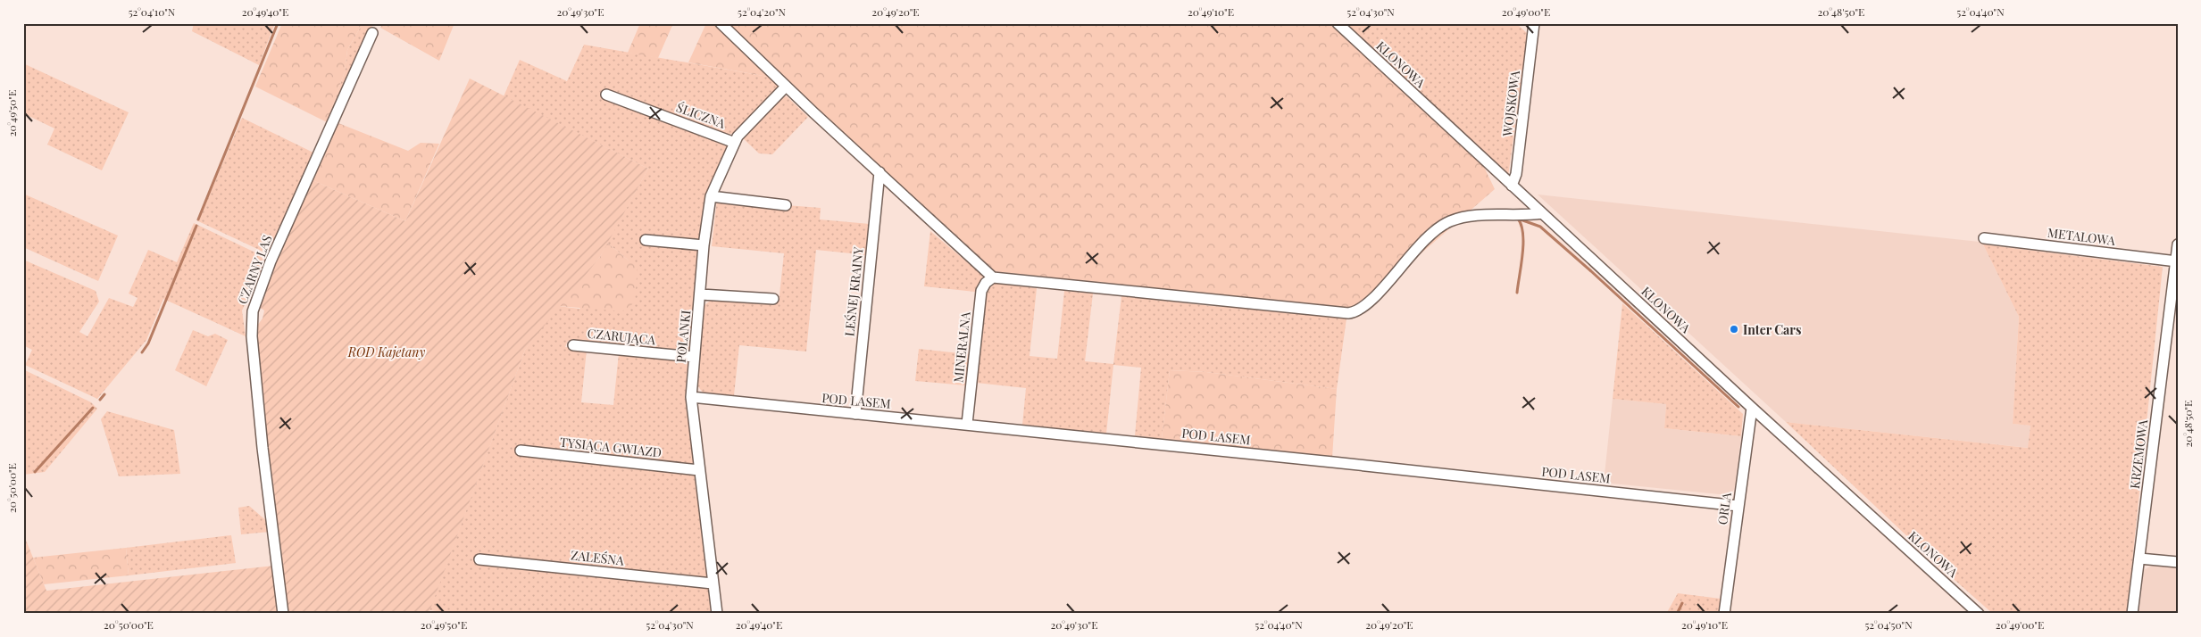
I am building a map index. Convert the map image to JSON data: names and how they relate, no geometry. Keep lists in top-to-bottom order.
{
  "streets": {
    "street": [
      "KLONOWA",
      "WOJSKOWA",
      "ŚLICZNA",
      "METALOWA",
      "CZARNY LAS",
      "LEŚNEJ KRAINY",
      "CZARUJĄCA",
      "POLANKI",
      "MINERALNA",
      "POD LASEM",
      "TYSIĄCA GWIAZD",
      "KRZEMOWA",
      "ORLA",
      "ZALEŚNA"
    ]
  },
  "crossings": [
    ["KLONOWA", "WOJSKOWA"],
    ["KLONOWA", "ORLA"],
    ["ŚLICZNA", "POLANKI"],
    ["METALOWA", "KRZEMOWA"],
    ["LEŚNEJ KRAINY", "POD LASEM"],
    ["CZARUJĄCA", "POLANKI"],
    ["POLANKI", "POD LASEM"],
    ["POLANKI", "TYSIĄCA GWIAZD"],
    ["POLANKI", "ZALEŚNA"],
    ["MINERALNA", "POD LASEM"],
    ["POD LASEM", "ORLA"]
  ],
  "parks": ["ROD Kajetany"],
  "places": ["Inter Cars"],
  "coordinates": [
    "52°04'10\"N",
    "20°49'40\"E",
    "20°49'30\"E",
    "52°04'20\"N",
    "20°49'20\"E",
    "20°49'10\"E",
    "52°04'30\"N",
    "20°49'00\"E",
    "20°48'50\"E",
    "52°04'40\"N",
    "20°49'50\"E",
    "20°50'00\"E",
    "52°04'50\"N"
  ]
}
